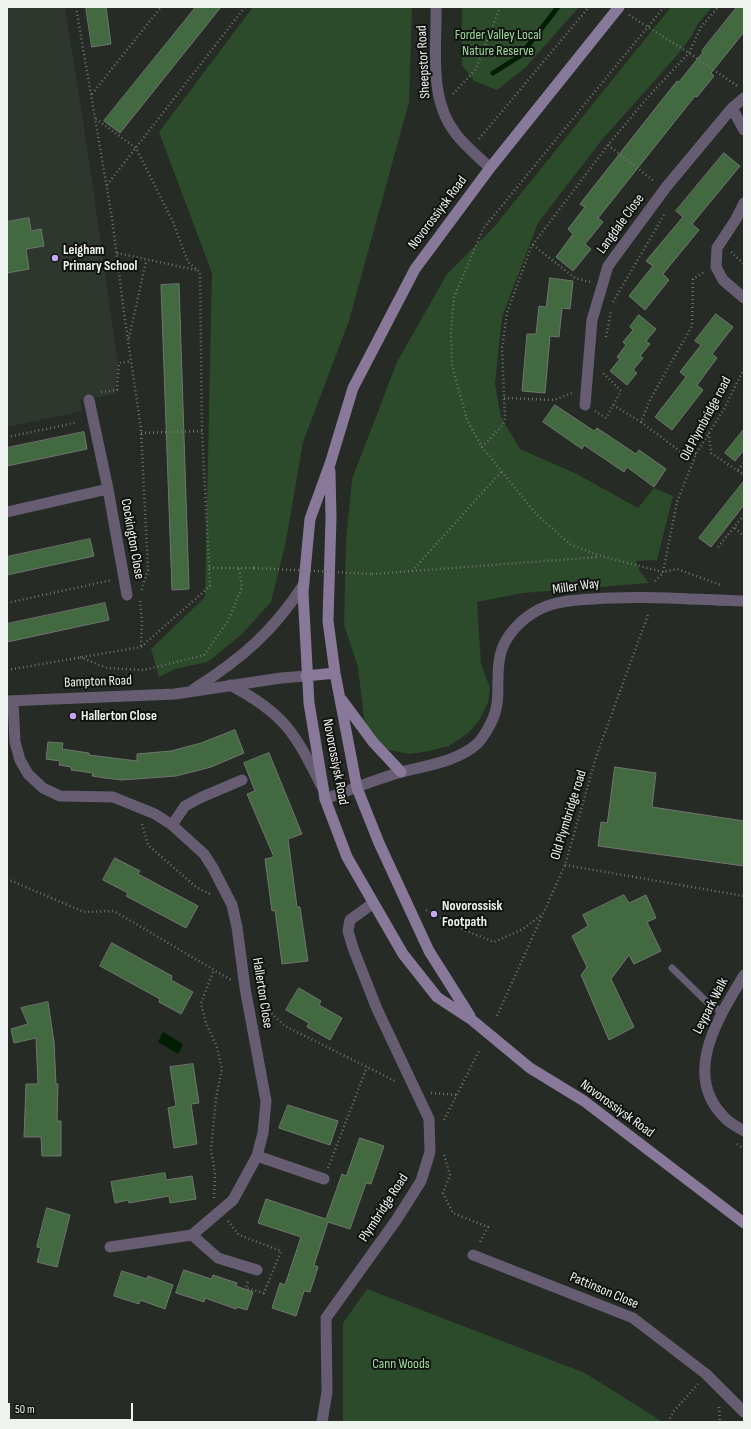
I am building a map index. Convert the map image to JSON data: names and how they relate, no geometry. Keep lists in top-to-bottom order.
{
  "streets": {
    "main road": ["Novorossiysk Road"],
    "street": [
      "Sheepstor Road",
      "Langdale Close",
      "Cockington Close",
      "Miller Way",
      "Bampton Road",
      "Hallerton Close",
      "Leypark Walk",
      "Plymbridge Road",
      "Pattinson Close"
    ],
    "path": ["Old Plymbridge road"]
  },
  "crossings": [
    ["Sheepstor Road", "Novorossiysk Road"],
    ["Novorossiysk Road", "Miller Way"],
    ["Novorossiysk Road", "Bampton Road"],
    ["Novorossiysk Road", "Plymbridge Road"],
    ["Bampton Road", "Hallerton Close"]
  ],
  "parks": ["Forder Valley Local Nature Reserve", "Cann Woods"],
  "places": ["Leigham Primary School", "Hallerton Close", "Novorossisk Footpath"],
  "scale_bar": "50 m"
}
